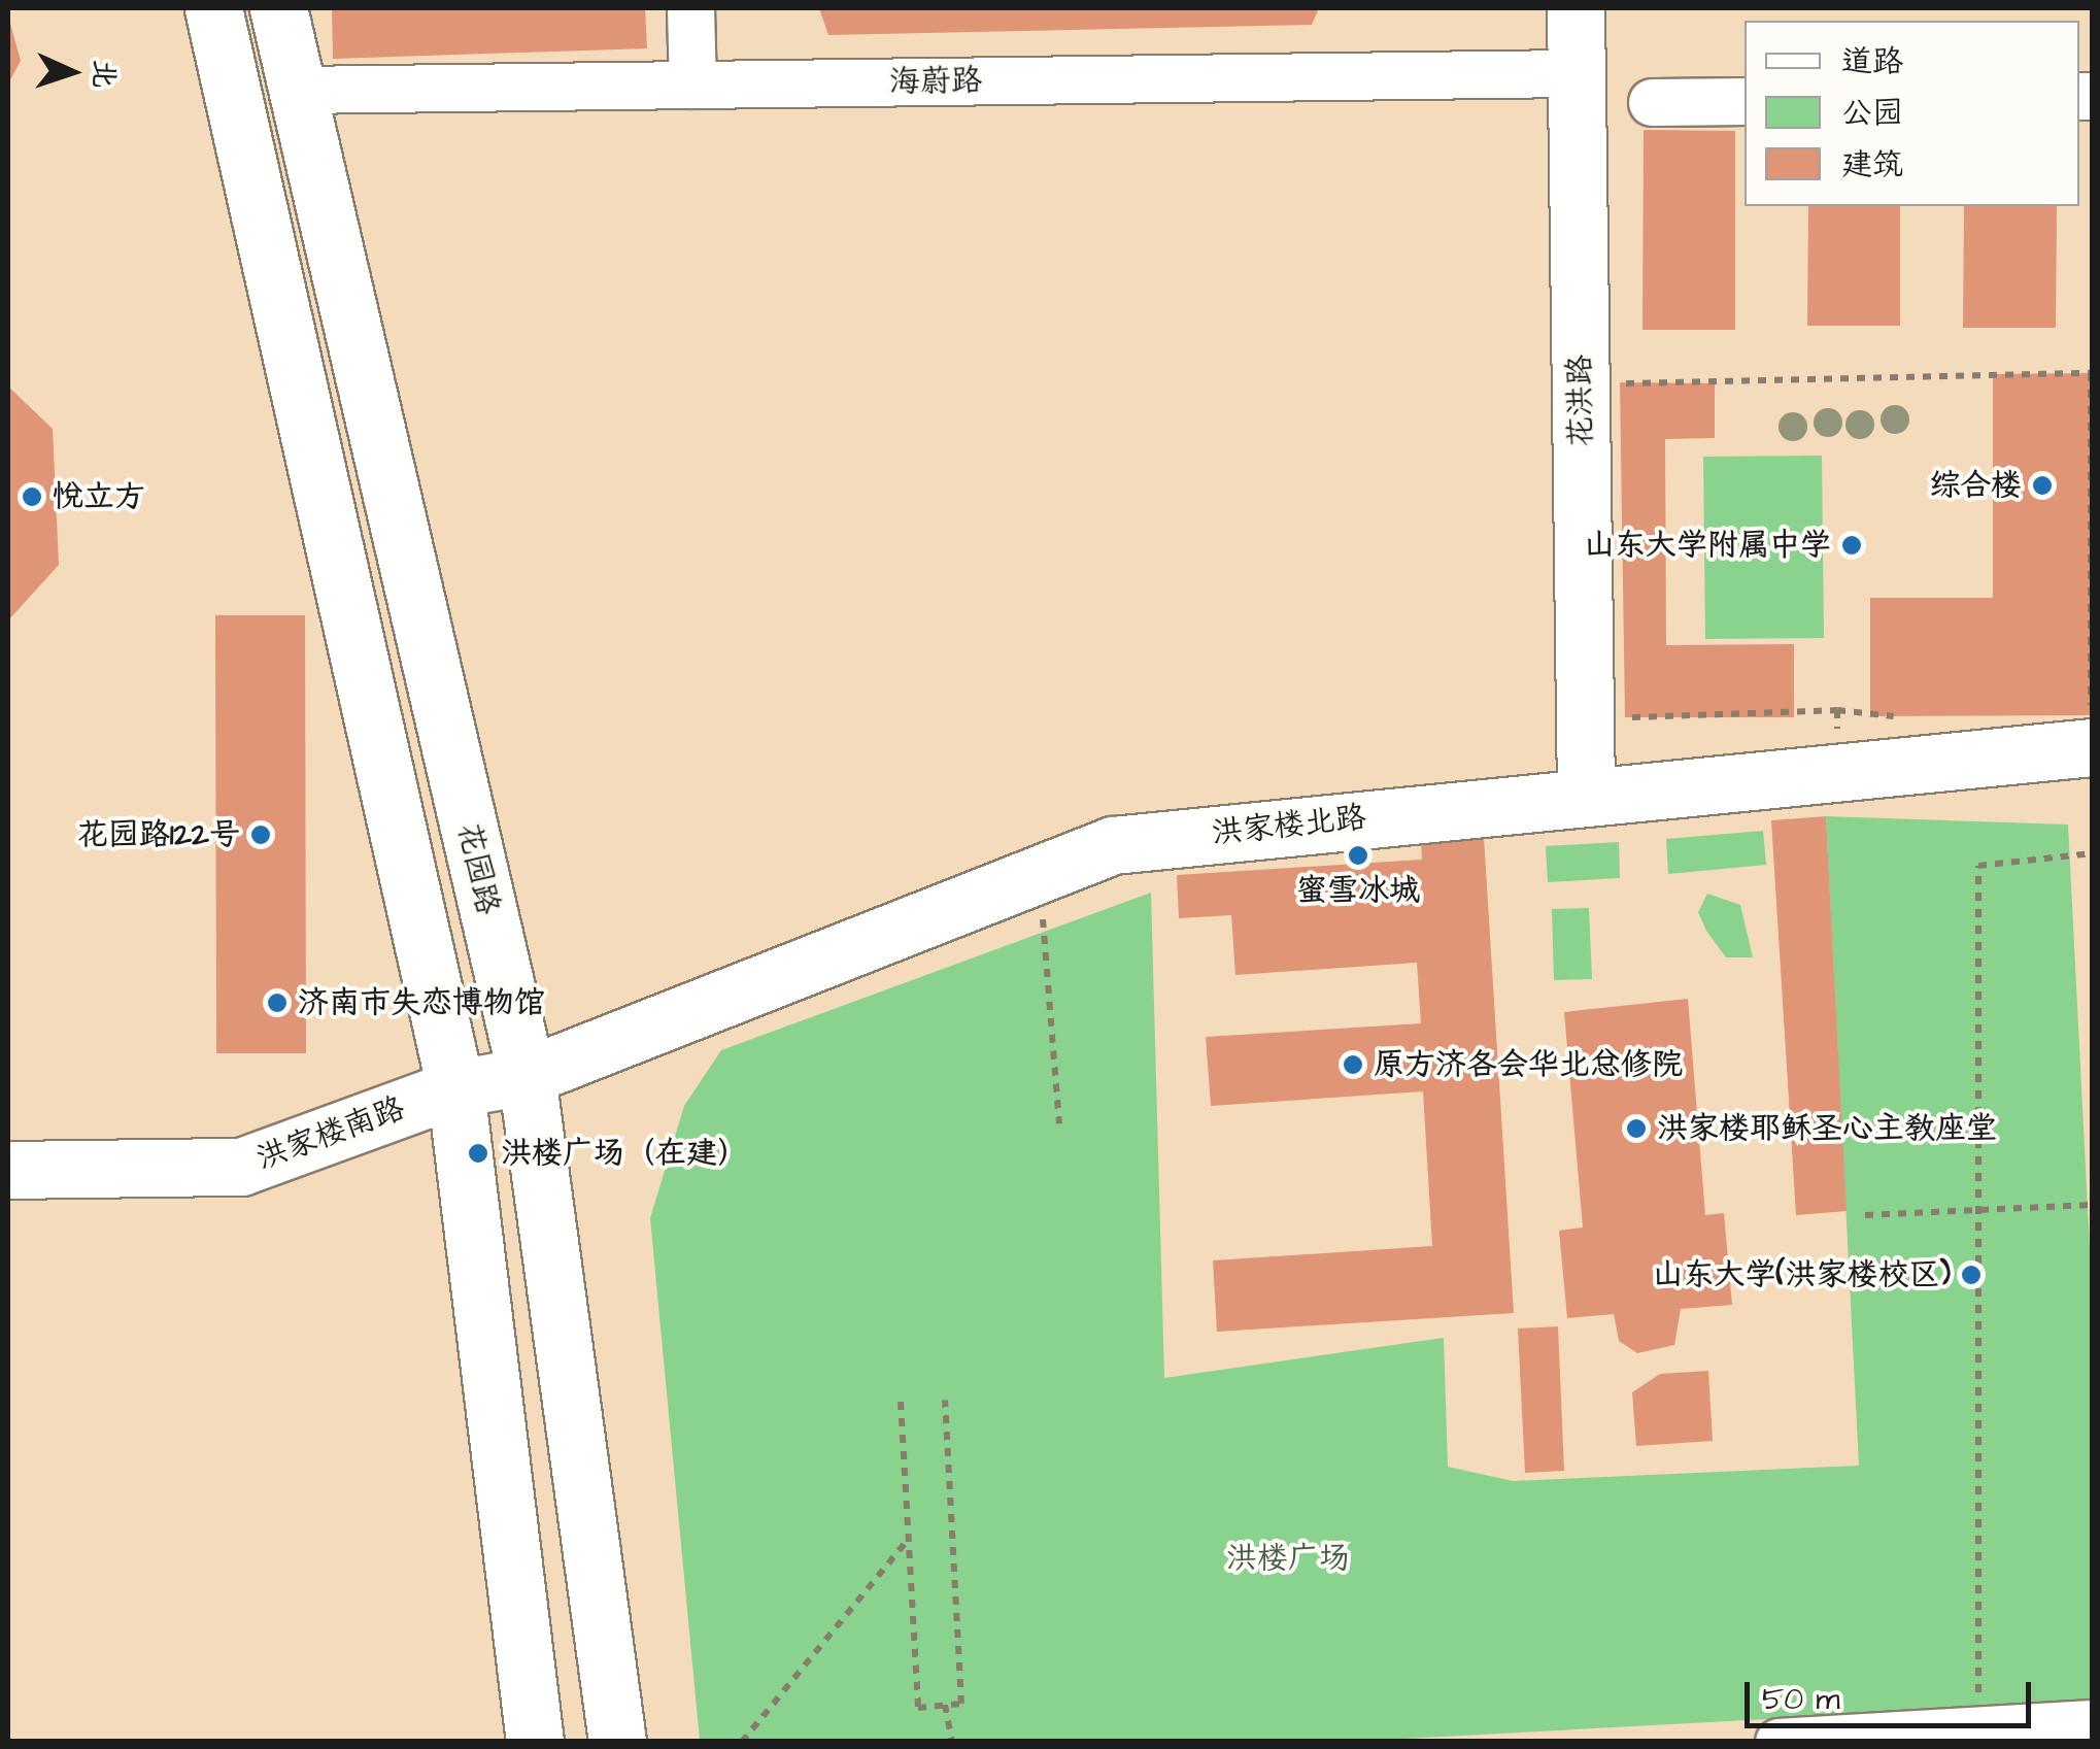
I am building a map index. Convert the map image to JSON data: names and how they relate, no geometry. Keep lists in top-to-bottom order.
{
  "streets": {
    "main road": [
      "花洪路",
      "洪家楼北路",
      "花园路",
      "洪家楼南路"
    ],
    "street": ["海蔚路"]
  },
  "crossings": [
    ["海蔚路", "花洪路"],
    ["海蔚路", "花园路"],
    ["花洪路", "洪家楼北路"],
    ["洪家楼北路", "花园路"],
    ["洪家楼北路", "洪家楼南路"],
    ["花园路", "洪家楼南路"]
  ],
  "parks": ["洪楼广场"],
  "places": [
    "综合楼",
    "悦立方",
    "山东大学附属中学",
    "花园路122号",
    "蜜雪冰城",
    "济南市失恋博物馆",
    "原方济各会华北总修院",
    "洪家楼耶稣圣心主教座堂",
    "洪楼广场（在建）",
    "山东大学(洪家楼校区)"
  ],
  "legend": ["道路", "公园", "建筑"],
  "scale_bar": "50 m",
  "north": "right"
}
